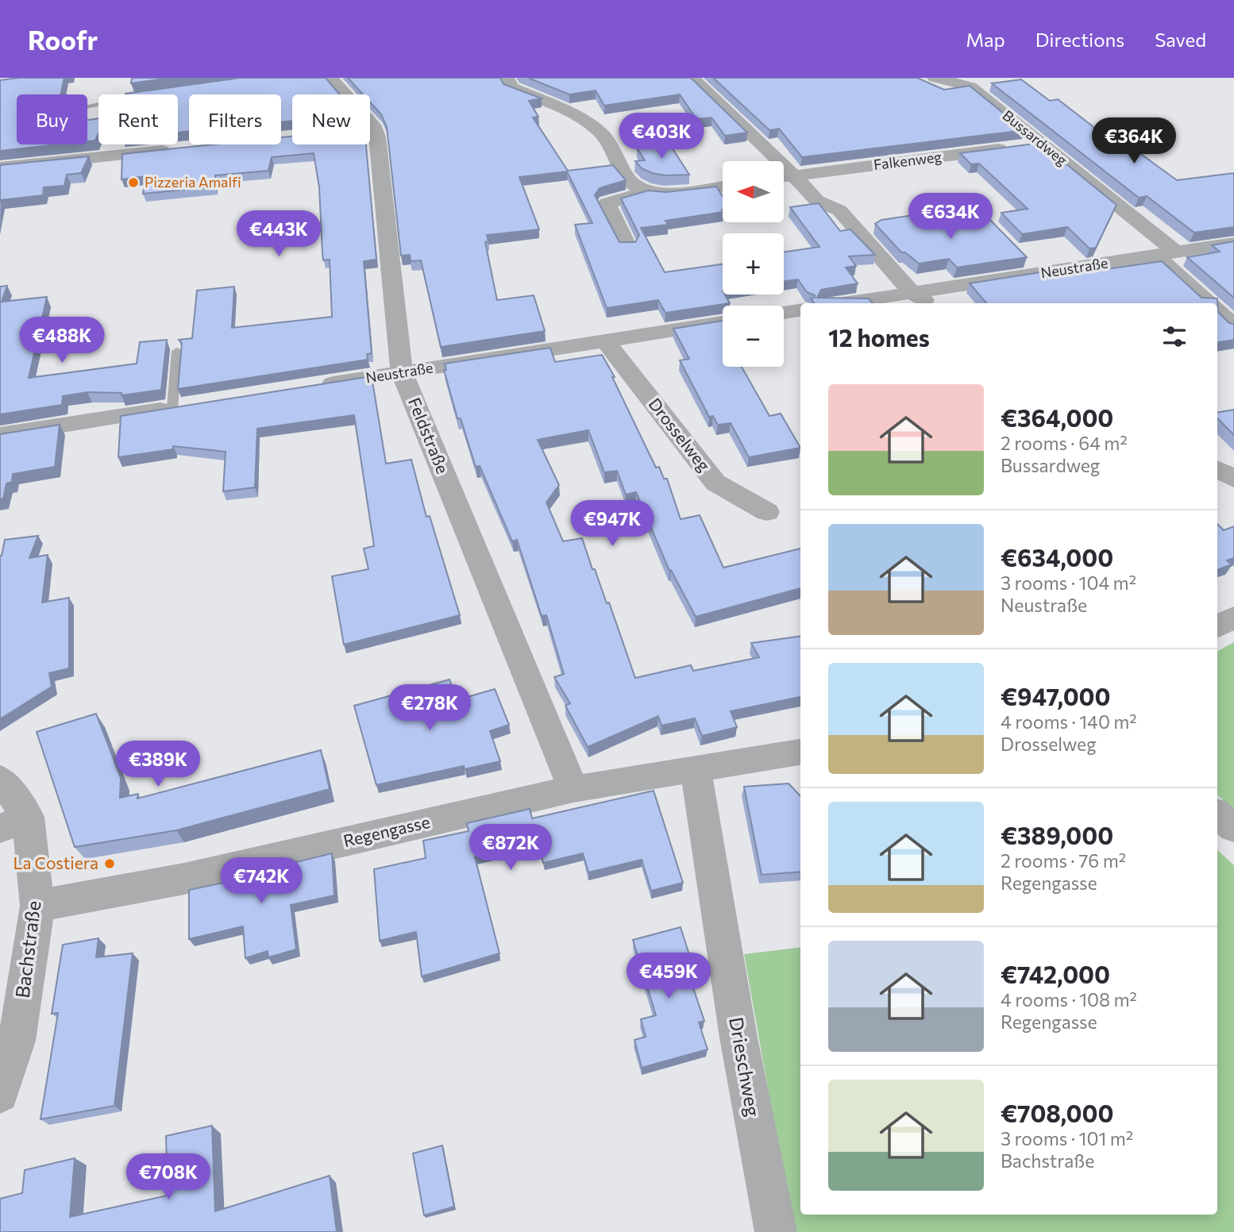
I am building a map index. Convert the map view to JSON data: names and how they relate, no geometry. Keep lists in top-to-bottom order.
{
  "streets": {
    "street": [
      "Bussardweg",
      "Falkenweg",
      "Neustraße",
      "Drosselweg",
      "Feldstraße",
      "Regengasse",
      "Bachstraße",
      "Drieschweg"
    ]
  },
  "crossings": [
    ["Bussardweg", "Falkenweg"],
    ["Bussardweg", "Neustraße"],
    ["Neustraße", "Drosselweg"],
    ["Neustraße", "Feldstraße"],
    ["Feldstraße", "Regengasse"],
    ["Regengasse", "Bachstraße"],
    ["Regengasse", "Drieschweg"]
  ],
  "places": ["Pizzeria Amalfi", "La Costiera"],
  "north": "left",
  "page": {
    "header": "Roofr",
    "nav": ["Map", "Directions", "Saved"],
    "chip": [
      "Buy",
      "Rent",
      "Filters",
      "New"
    ],
    "price": [
      "€403K",
      "€364K",
      "€634K",
      "€443K",
      "€488K",
      "€947K",
      "€278K",
      "€389K",
      "€872K",
      "€742K",
      "€459K",
      "€708K"
    ],
    "map_buttons": ["+", "−"],
    "heading": "12 homes",
    "list": [
      {
        "name": "€364,000",
        "note": "2 rooms · 64 m² · Bussardweg"
      },
      {
        "name": "€634,000",
        "note": "3 rooms · 104 m² · Neustraße"
      },
      {
        "name": "€947,000",
        "note": "4 rooms · 140 m² · Drosselweg"
      },
      {
        "name": "€389,000",
        "note": "2 rooms · 76 m² · Regengasse"
      },
      {
        "name": "€742,000",
        "note": "4 rooms · 108 m² · Regengasse"
      },
      {
        "name": "€708,000",
        "note": "3 rooms · 101 m² · Bachstraße"
      }
    ]
  }
}
